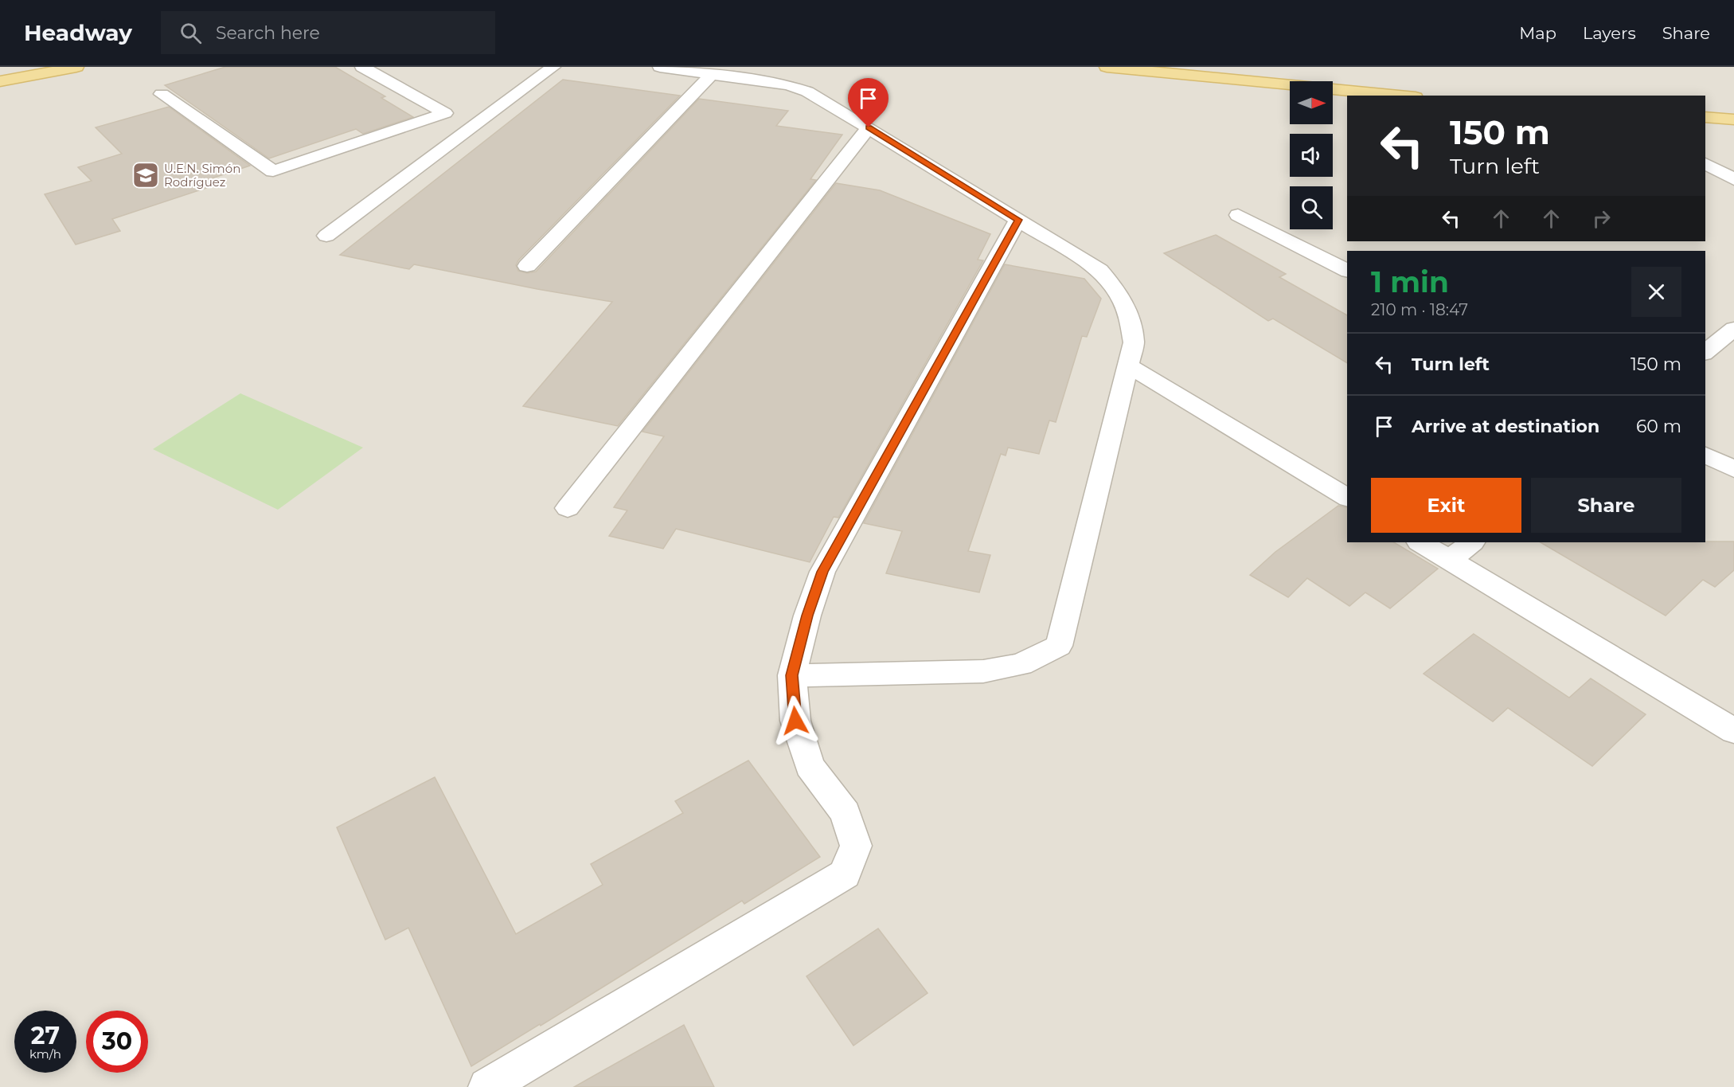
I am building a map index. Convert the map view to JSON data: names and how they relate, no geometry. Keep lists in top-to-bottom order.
{
  "places": {
    "school or university": ["U.E.N. Simón Rodríguez"]
  },
  "north": "right",
  "page": {
    "header": "Headway",
    "search": "Search here",
    "nav": ["Map", "Layers", "Share"],
    "turn": ["150 m", "Turn left"],
    "heading": ["1 min", "210 m · 18:47"],
    "list": [
      {
        "name": "Turn left",
        "value": "150 m"
      },
      {
        "name": "Arrive at destination",
        "value": "60 m"
      }
    ],
    "buttons": ["Exit", "Share"],
    "speed": "27 km/h",
    "limit": "30"
  }
}
